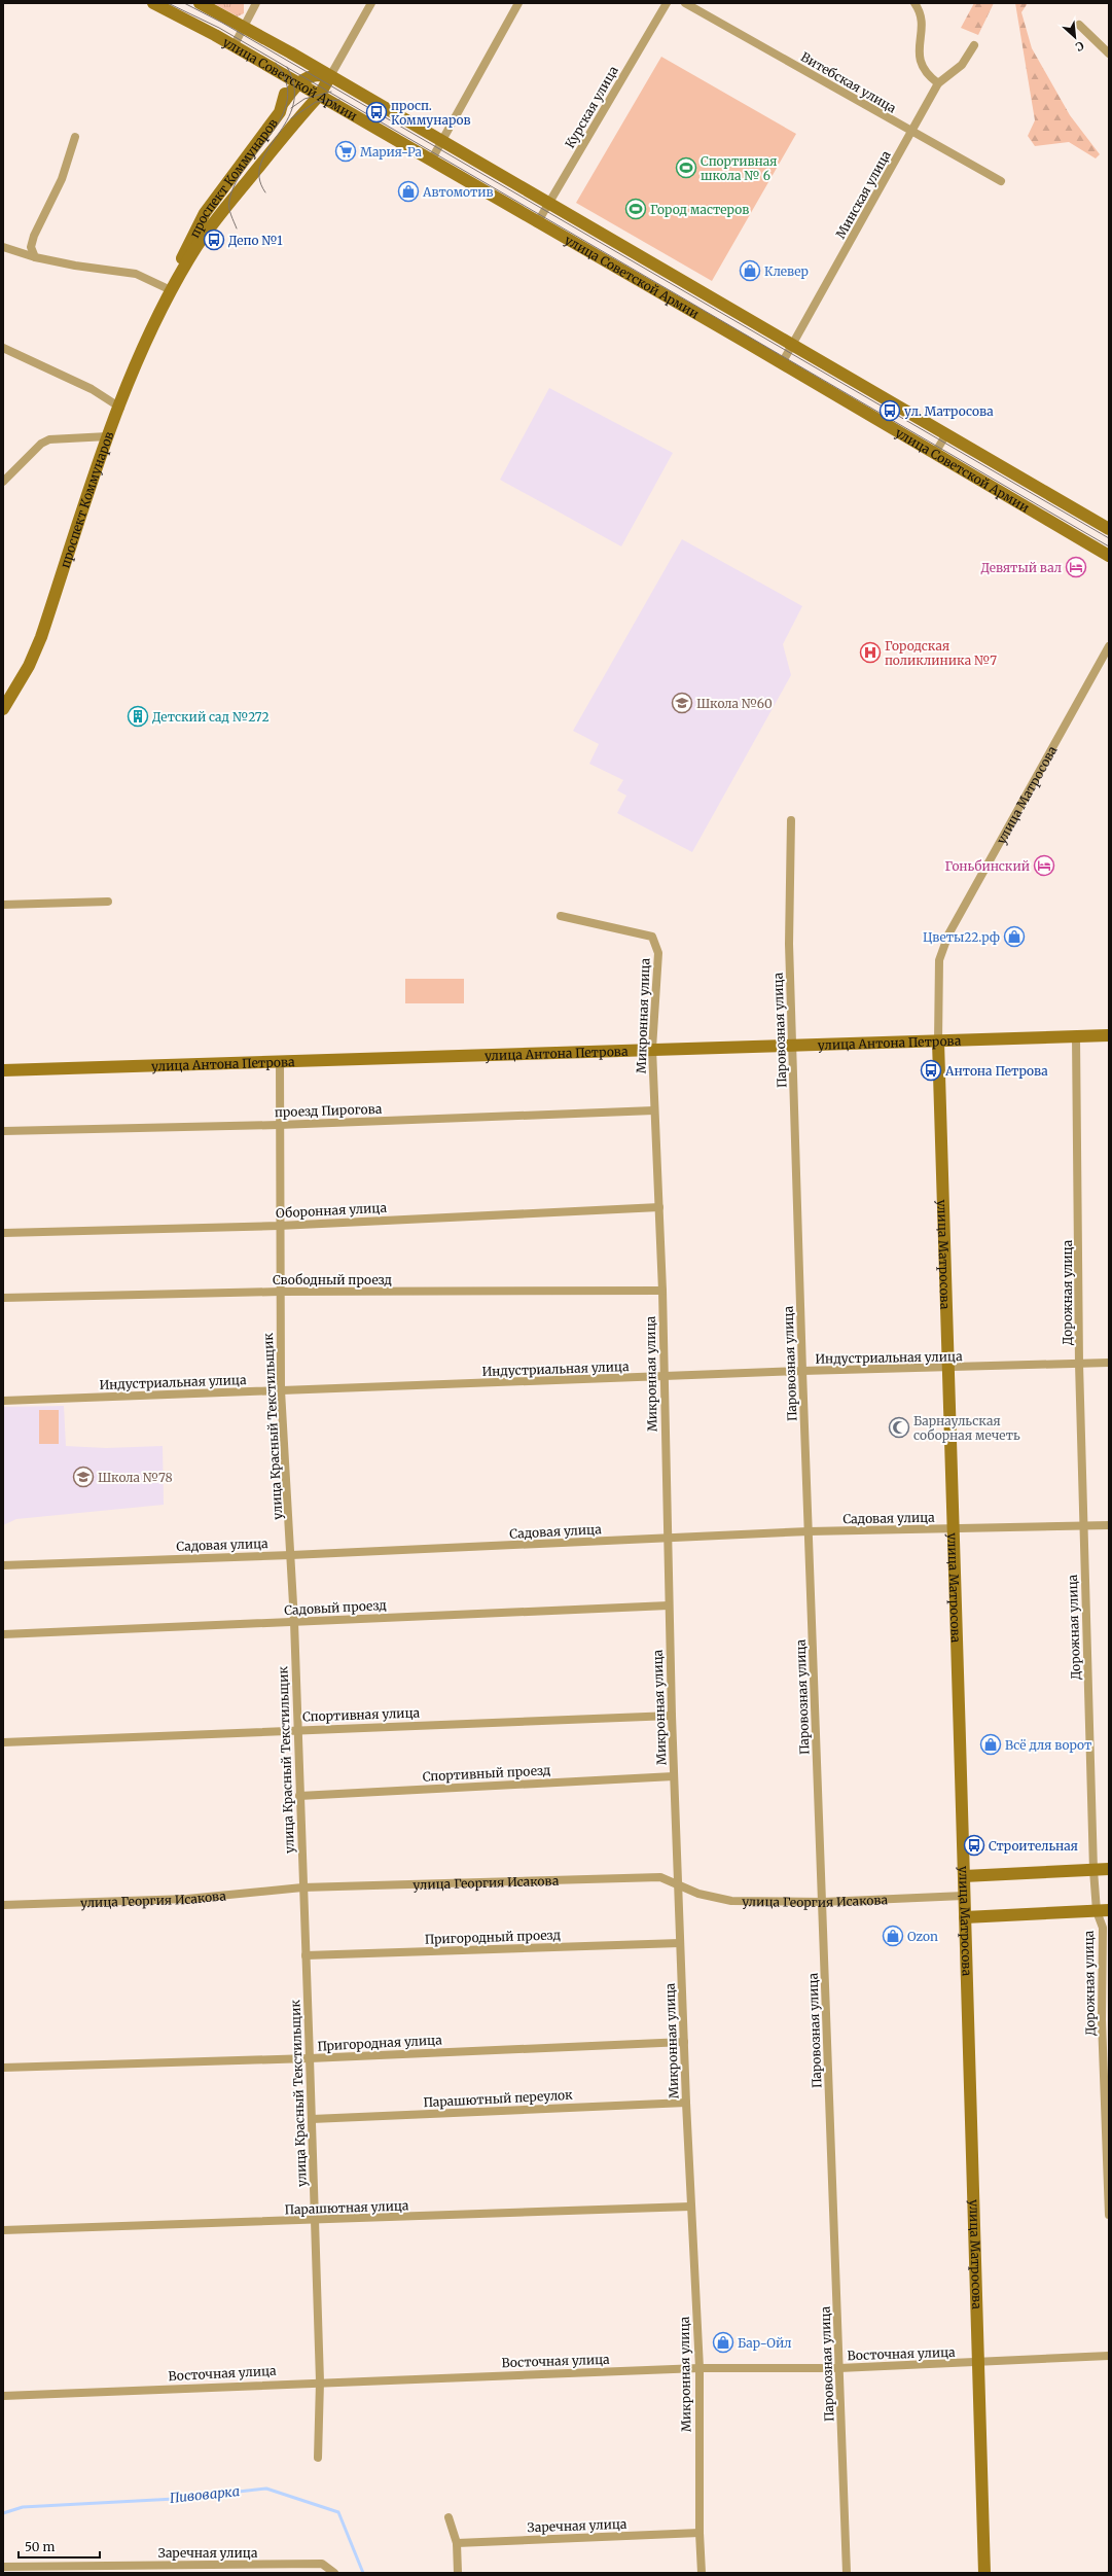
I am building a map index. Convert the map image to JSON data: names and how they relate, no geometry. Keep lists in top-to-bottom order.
{
  "streets": {
    "street": [
      "улица Советской Армии",
      "Витебская улица",
      "Курская улица",
      "проспект Коммунаров",
      "Минская улица",
      "улица Матросова",
      "Микронная улица",
      "Паровозная улица",
      "улица Антона Петрова",
      "проезд Пирогова",
      "Оборонная улица",
      "Свободный проезд",
      "Дорожная улица",
      "Индустриальная улица",
      "улица Красный Текстильщик",
      "Садовая улица",
      "Садовый проезд",
      "Спортивная улица",
      "Спортивный проезд",
      "улица Георгия Исакова",
      "Пригородный проезд",
      "Пригородная улица",
      "Парашютный переулок",
      "Парашютная улица",
      "Восточная улица",
      "Заречная улица"
    ]
  },
  "crossings": [
    ["улица Советской Армии", "Курская улица"],
    ["улица Советской Армии", "проспект Коммунаров"],
    ["улица Советской Армии", "Минская улица"],
    ["Витебская улица", "Минская улица"],
    ["улица Матросова", "улица Антона Петрова"],
    ["улица Матросова", "Индустриальная улица"],
    ["улица Матросова", "Садовая улица"],
    ["улица Матросова", "улица Георгия Исакова"],
    ["улица Матросова", "Восточная улица"],
    ["Микронная улица", "улица Антона Петрова"],
    ["Микронная улица", "проезд Пирогова"],
    ["Микронная улица", "Оборонная улица"],
    ["Микронная улица", "Свободный проезд"],
    ["Микронная улица", "Индустриальная улица"],
    ["Микронная улица", "Садовая улица"],
    ["Микронная улица", "Садовый проезд"],
    ["Микронная улица", "Спортивная улица"],
    ["Микронная улица", "Спортивный проезд"],
    ["Микронная улица", "улица Георгия Исакова"],
    ["Микронная улица", "Пригородный проезд"],
    ["Микронная улица", "Пригородная улица"],
    ["Микронная улица", "Парашютный переулок"],
    ["Микронная улица", "Парашютная улица"],
    ["Микронная улица", "Восточная улица"],
    ["Микронная улица", "Заречная улица"],
    ["Паровозная улица", "улица Антона Петрова"],
    ["Паровозная улица", "Индустриальная улица"],
    ["Паровозная улица", "Садовая улица"],
    ["Паровозная улица", "улица Георгия Исакова"],
    ["Паровозная улица", "Восточная улица"],
    ["улица Антона Петрова", "Дорожная улица"],
    ["улица Антона Петрова", "улица Красный Текстильщик"],
    ["проезд Пирогова", "улица Красный Текстильщик"],
    ["Оборонная улица", "улица Красный Текстильщик"],
    ["Свободный проезд", "улица Красный Текстильщик"],
    ["Дорожная улица", "Индустриальная улица"],
    ["Дорожная улица", "Садовая улица"],
    ["Индустриальная улица", "улица Красный Текстильщик"],
    ["улица Красный Текстильщик", "Садовая улица"],
    ["улица Красный Текстильщик", "Садовый проезд"],
    ["улица Красный Текстильщик", "Спортивная улица"],
    ["улица Красный Текстильщик", "Спортивный проезд"],
    ["улица Красный Текстильщик", "улица Георгия Исакова"],
    ["улица Красный Текстильщик", "Пригородный проезд"],
    ["улица Красный Текстильщик", "Пригородная улица"],
    ["улица Красный Текстильщик", "Парашютный переулок"],
    ["улица Красный Текстильщик", "Парашютная улица"],
    ["улица Красный Текстильщик", "Восточная улица"]
  ],
  "water": ["Пивоварка"],
  "places": {
    "bus stop": [
      "просп. Коммунаров",
      "Депо №1",
      "ул. Матросова",
      "Антона Петрова",
      "Строительная"
    ],
    "supermarket": ["Мария-Ра"],
    "sports": ["Спортивная школа № 6", "Город мастеров"],
    "shop": [
      "Автомотив",
      "Клевер",
      "Цветы22.рф",
      "Всё для ворот",
      "Ozon",
      "Бар-Ойл"
    ],
    "hotel": ["Девятый вал", "Гоньбинский"],
    "hospital": ["Городская поликлиника №7"],
    "school or university": ["Школа №60", "Школа №78"],
    "building": ["Детский сад №272"],
    "mosque": ["Барнаульская соборная мечеть"]
  },
  "scale_bar": "50 m",
  "north": "bottom right"
}
